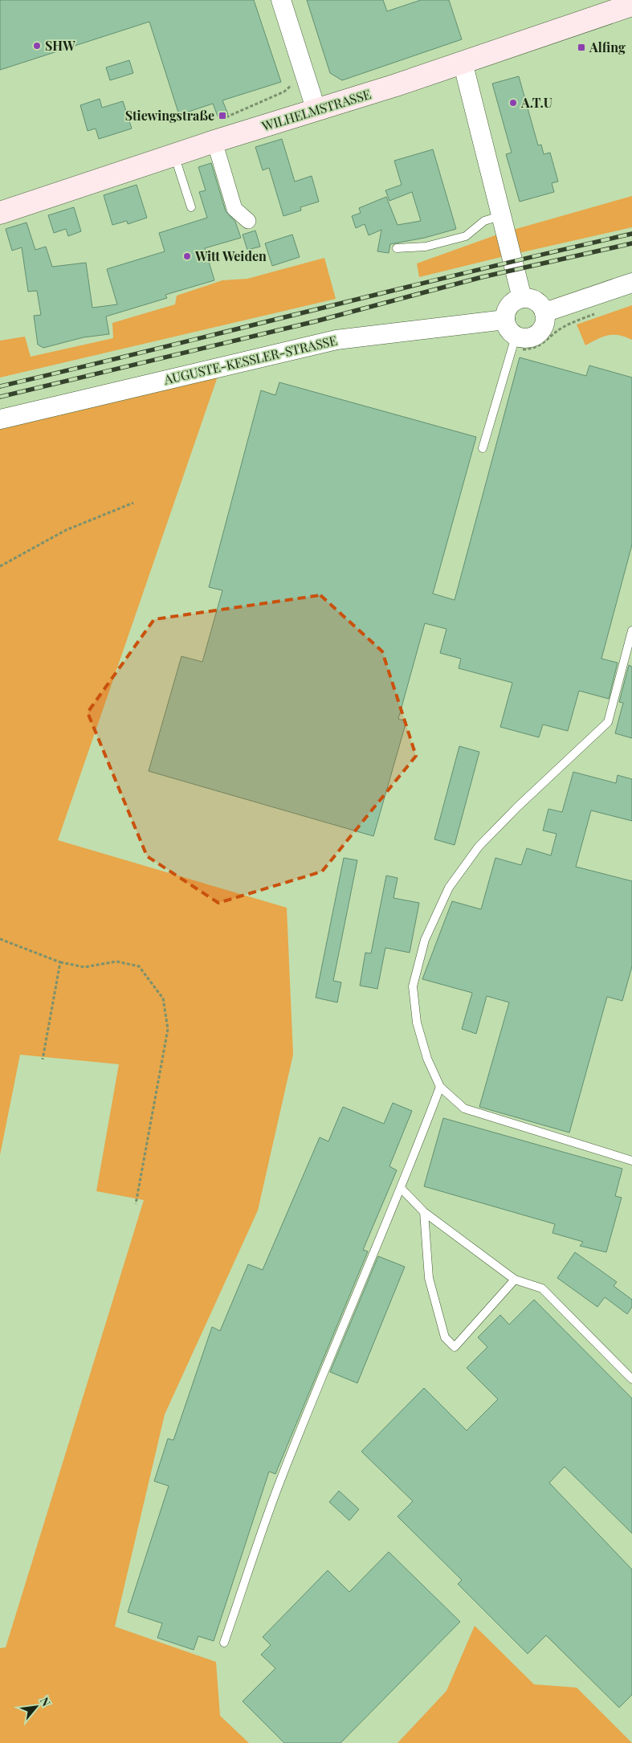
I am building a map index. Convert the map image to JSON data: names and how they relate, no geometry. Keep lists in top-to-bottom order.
{
  "streets": {
    "main road": ["WILHELMSTRASSE"],
    "street": ["AUGUSTE-KESSLER-STRASSE"]
  },
  "places": {
    "other": ["SHW", "A.T.U", "Witt Weiden"],
    "transit": ["Alfing", "Stiewingstraße"]
  },
  "north": "top right"
}
